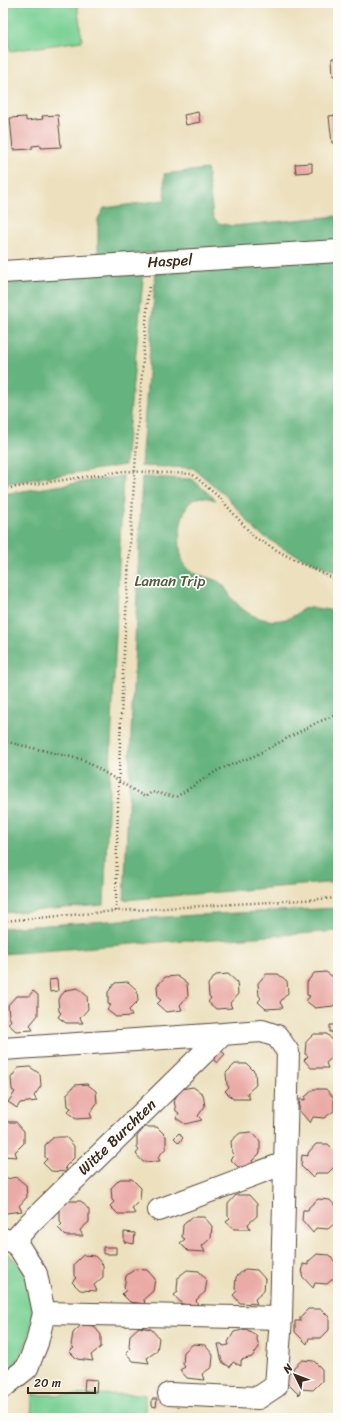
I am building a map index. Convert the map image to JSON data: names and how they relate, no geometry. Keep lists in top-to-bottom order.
{
  "streets": {
    "street": ["Haspel", "Witte Burchten"]
  },
  "parks": ["Laman Trip"],
  "scale_bar": "20 m",
  "north": "top left"
}
